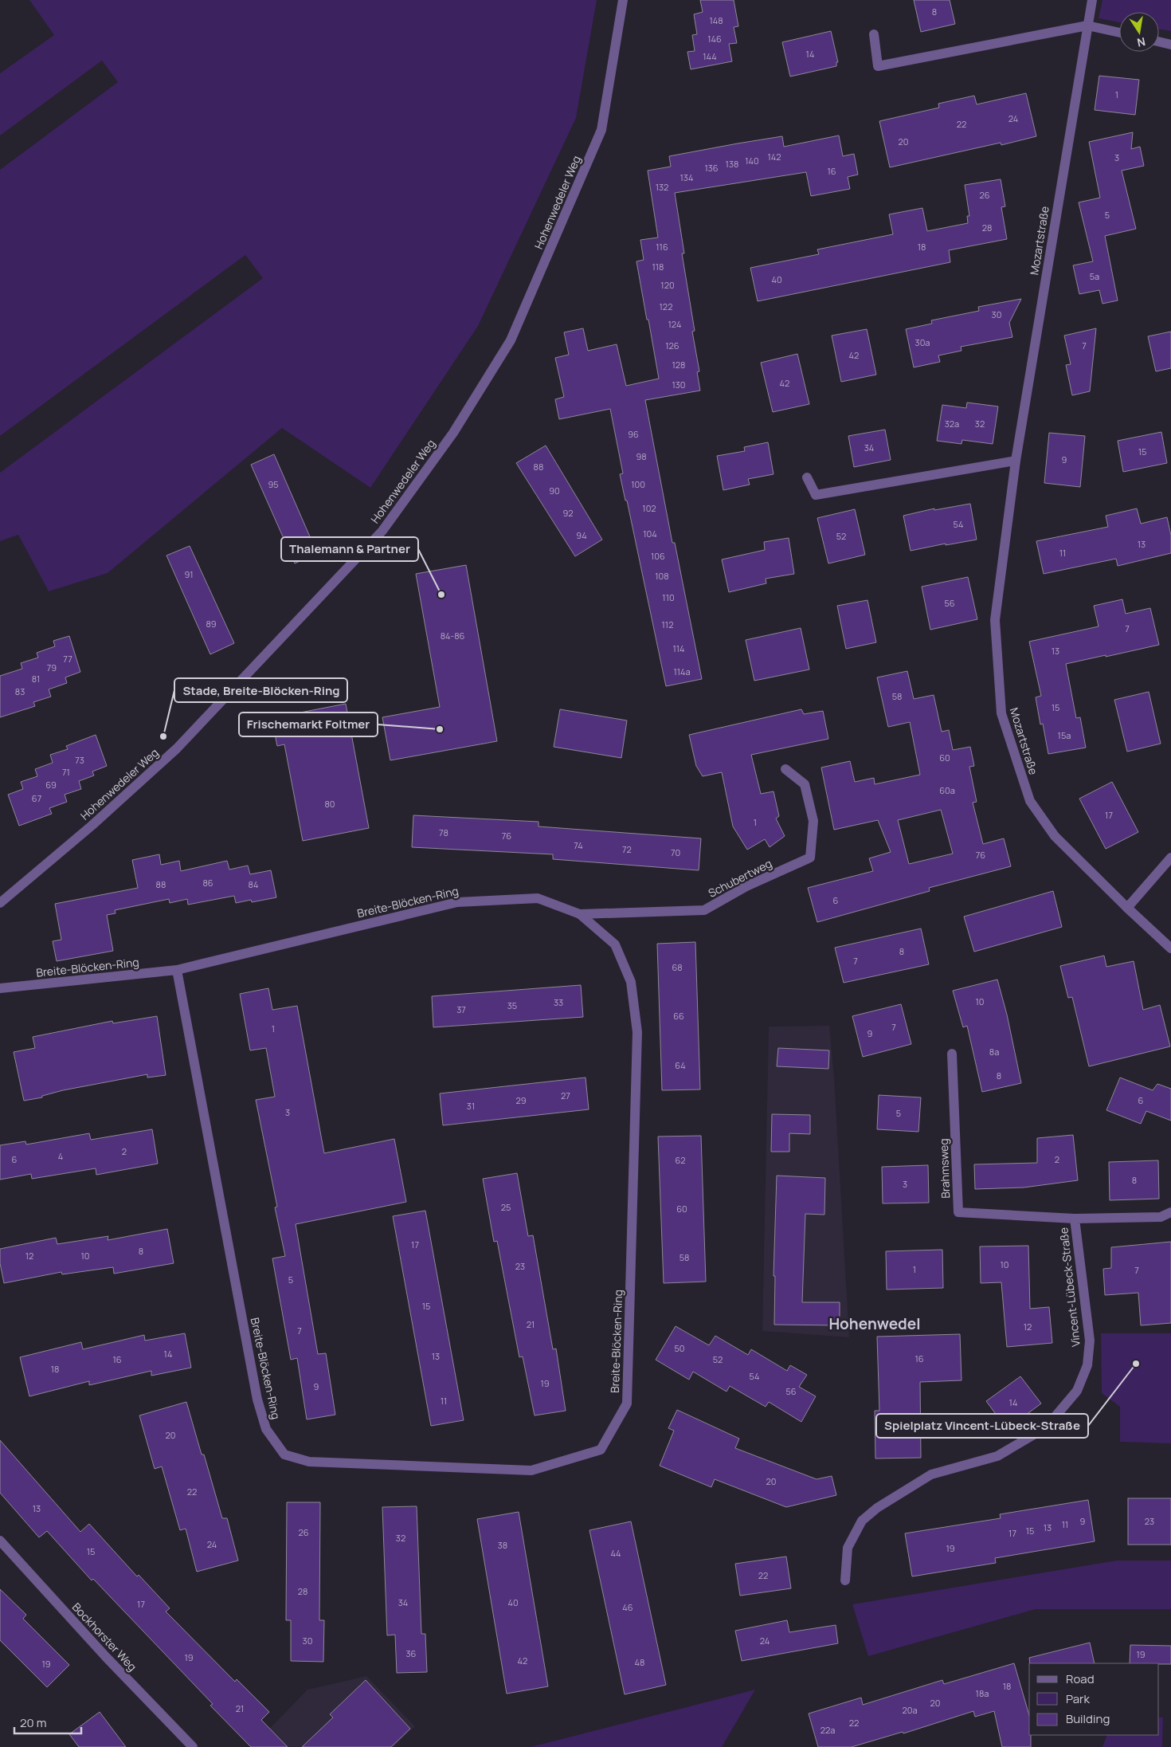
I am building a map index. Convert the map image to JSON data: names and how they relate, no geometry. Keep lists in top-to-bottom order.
{
  "streets": {
    "street": [
      "Hohenwedeler Weg",
      "Mozartstraße",
      "Schubertweg",
      "Breite-Blöcken-Ring",
      "Brahmsweg",
      "Vincent-Lübeck-Straße",
      "Bockhorster Weg"
    ]
  },
  "crossings": [
    ["Schubertweg", "Breite-Blöcken-Ring"],
    ["Brahmsweg", "Vincent-Lübeck-Straße"]
  ],
  "districts": ["Hohenwedel"],
  "places": [
    "Thalemann & Partner",
    "Frischemarkt Foltmer",
    "Stade, Breite-Blöcken-Ring",
    "Spielplatz Vincent-Lübeck-Straße"
  ],
  "house_numbers": [
    "8",
    "148",
    "146",
    "14",
    "144",
    "1",
    "24",
    "22",
    "20",
    "142",
    "3",
    "140",
    "138",
    "136",
    "16",
    "134",
    "132",
    "26",
    "5",
    "28",
    "116",
    "18",
    "118",
    "5a",
    "40",
    "120",
    "122",
    "30",
    "124",
    "30a",
    "126",
    "7",
    "42",
    "128",
    "42",
    "130",
    "32a",
    "32",
    "96",
    "34",
    "15",
    "98",
    "9",
    "88",
    "95",
    "100",
    "90",
    "102",
    "92",
    "54",
    "104",
    "94",
    "52",
    "13",
    "11",
    "106",
    "91",
    "108",
    "110",
    "56",
    "89",
    "112",
    "7",
    "84-86",
    "114",
    "13",
    "77",
    "79",
    "114a",
    "81",
    "83",
    "58",
    "15",
    "15a",
    "60",
    "73",
    "71",
    "69",
    "60a",
    "67",
    "80",
    "17",
    "1",
    "78",
    "76",
    "74",
    "72",
    "70",
    "76",
    "86",
    "88",
    "84",
    "6",
    "8",
    "7",
    "68",
    "10",
    "33",
    "35",
    "37",
    "66",
    "7",
    "1",
    "9",
    "8a",
    "64",
    "8",
    "27",
    "29",
    "6",
    "31",
    "3",
    "5",
    "2",
    "4",
    "6",
    "2",
    "62",
    "8",
    "3",
    "25",
    "60",
    "17",
    "8",
    "12",
    "10",
    "58",
    "10",
    "23",
    "1",
    "7",
    "5",
    "15",
    "21",
    "12",
    "7",
    "50",
    "14",
    "13",
    "16",
    "16",
    "52",
    "18",
    "54",
    "19",
    "9",
    "56",
    "11",
    "14",
    "20",
    "20",
    "22",
    "13",
    "9",
    "23",
    "11",
    "13",
    "15",
    "26",
    "17",
    "32",
    "24",
    "38",
    "19",
    "15",
    "44",
    "22",
    "28",
    "34",
    "40",
    "17",
    "46",
    "30",
    "24",
    "36",
    "19",
    "19",
    "42",
    "48",
    "19",
    "18",
    "18a",
    "20",
    "21",
    "20a",
    "22",
    "22a"
  ],
  "legend": ["Road", "Park", "Building"],
  "scale_bar": "20 m",
  "north": "bottom"
}
